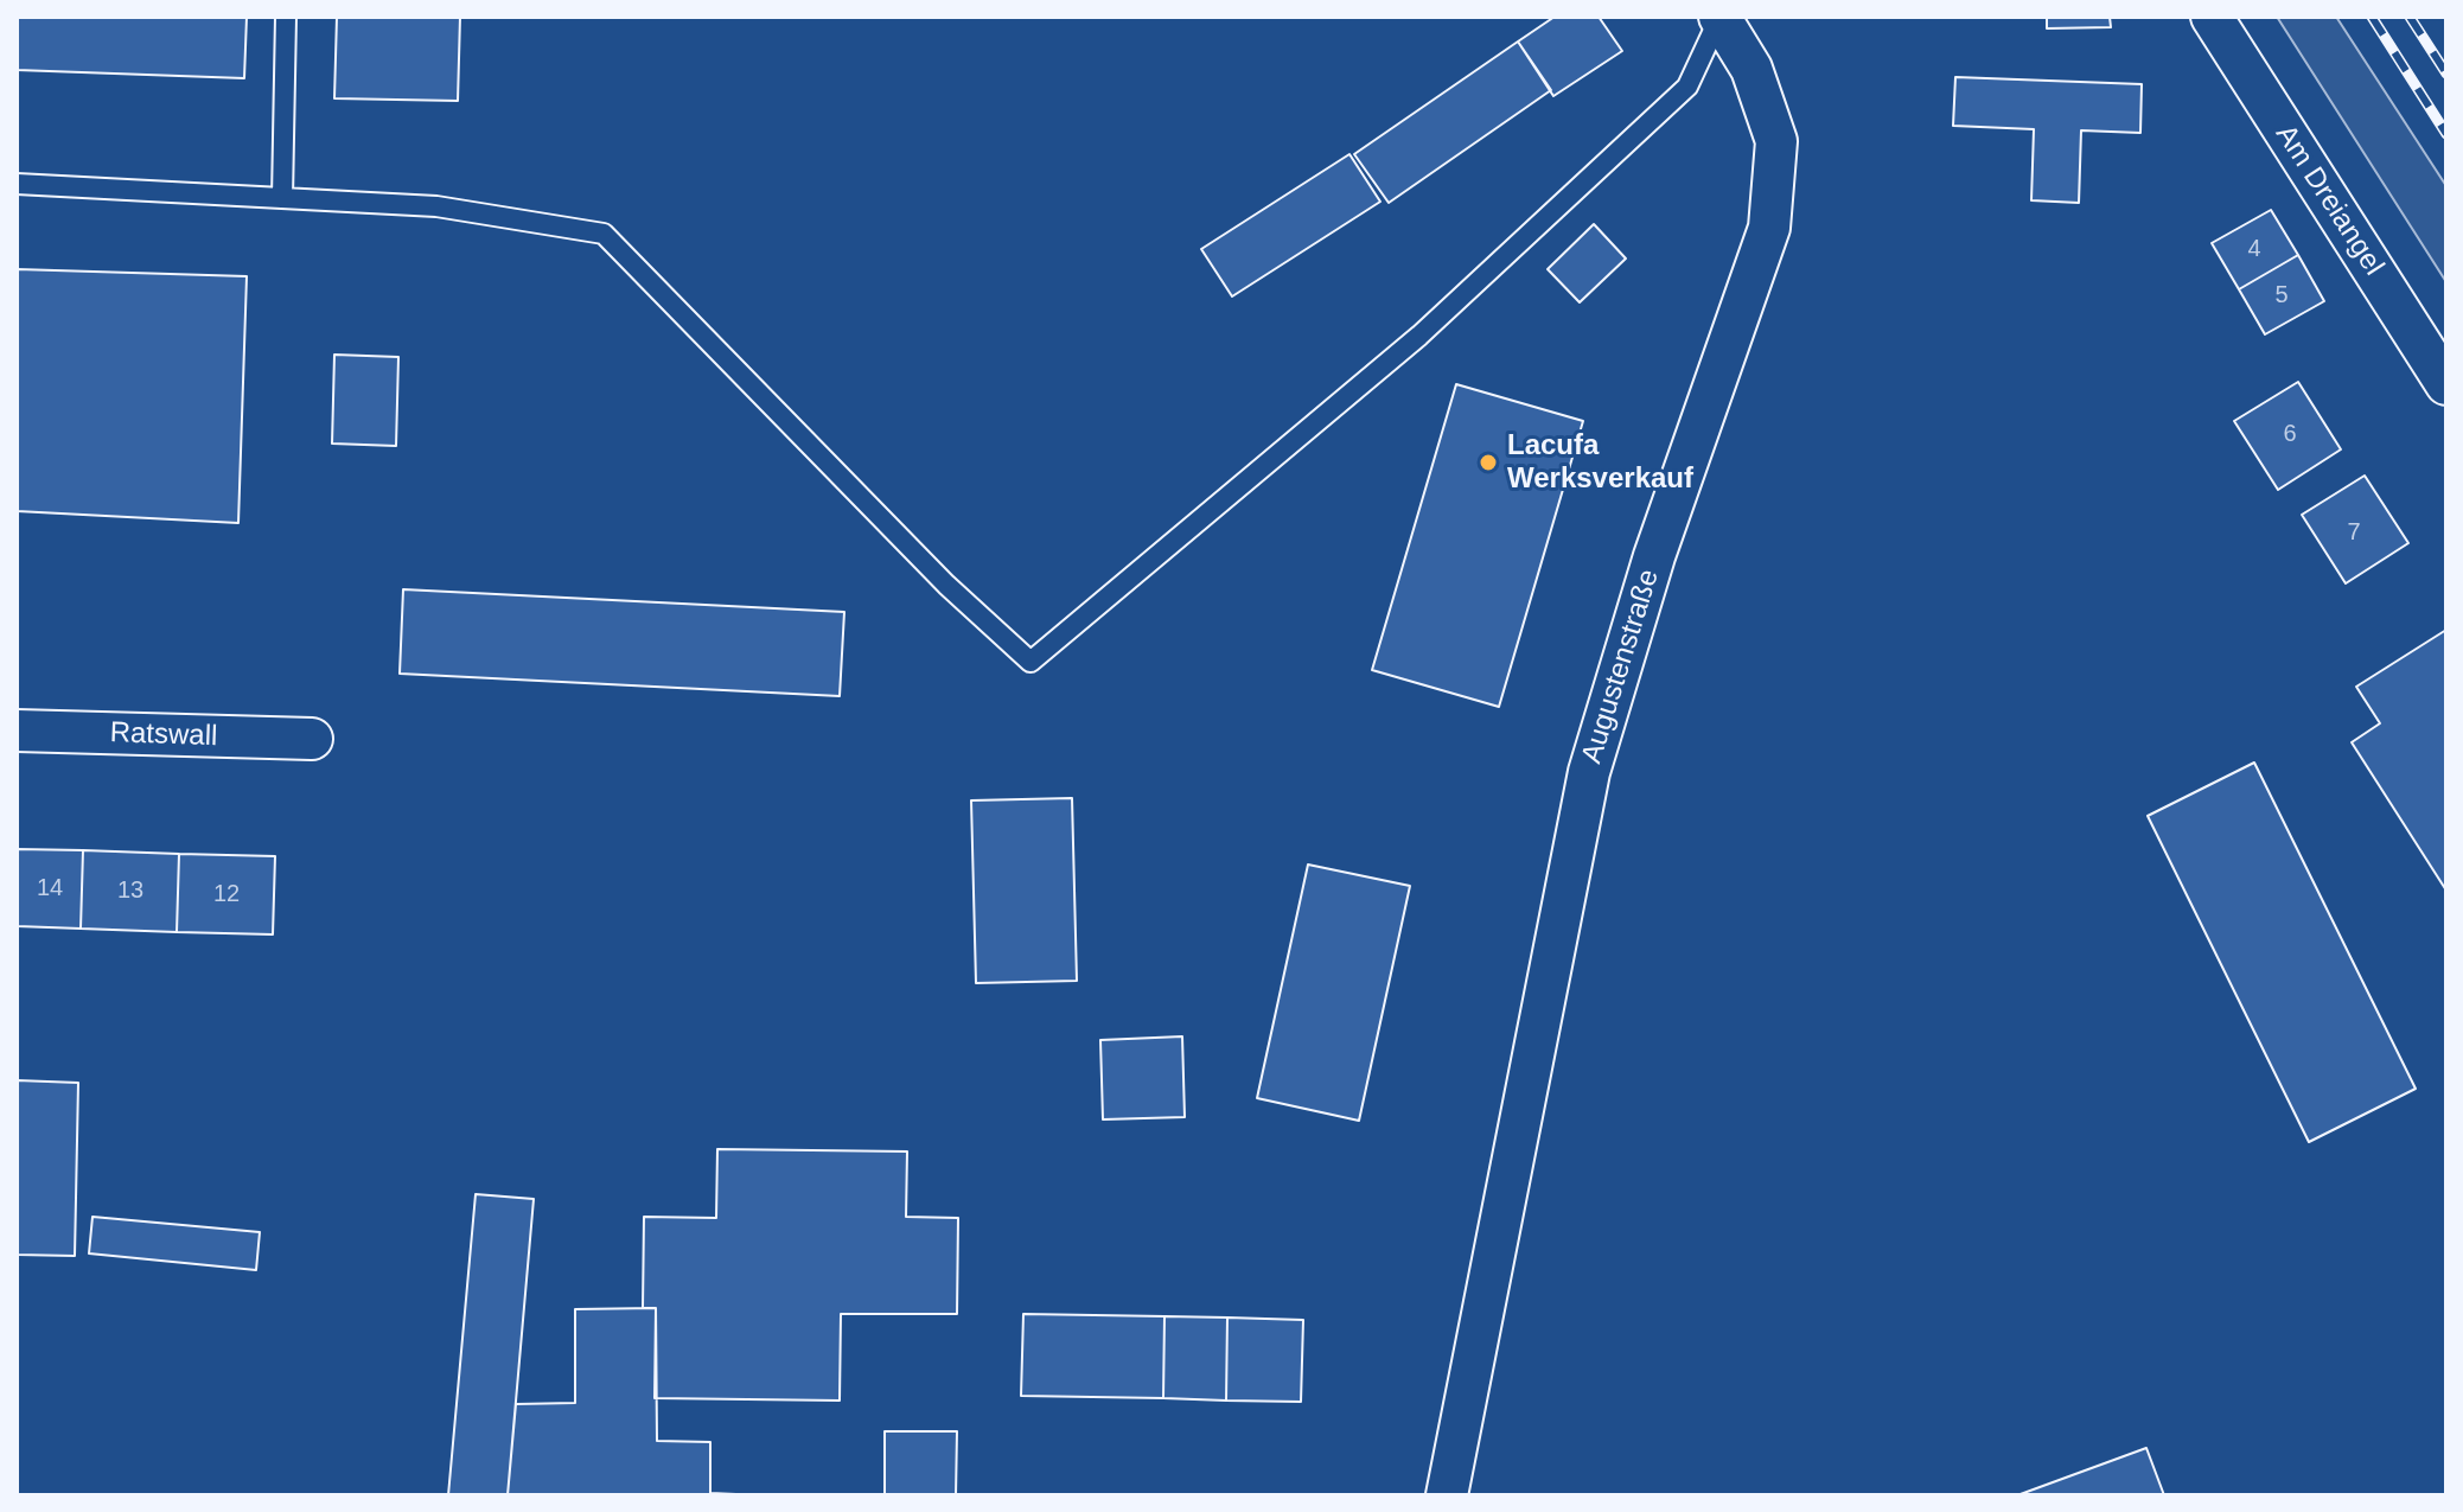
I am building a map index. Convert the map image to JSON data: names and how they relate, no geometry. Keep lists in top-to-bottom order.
{
  "streets": {
    "street": ["Am Dreiangel", "Augustenstraße", "Ratswall"]
  },
  "places": ["Lacufa Werksverkauf"],
  "house_numbers": [
    "4",
    "5",
    "6",
    "7",
    "14",
    "13",
    "12"
  ]
}
